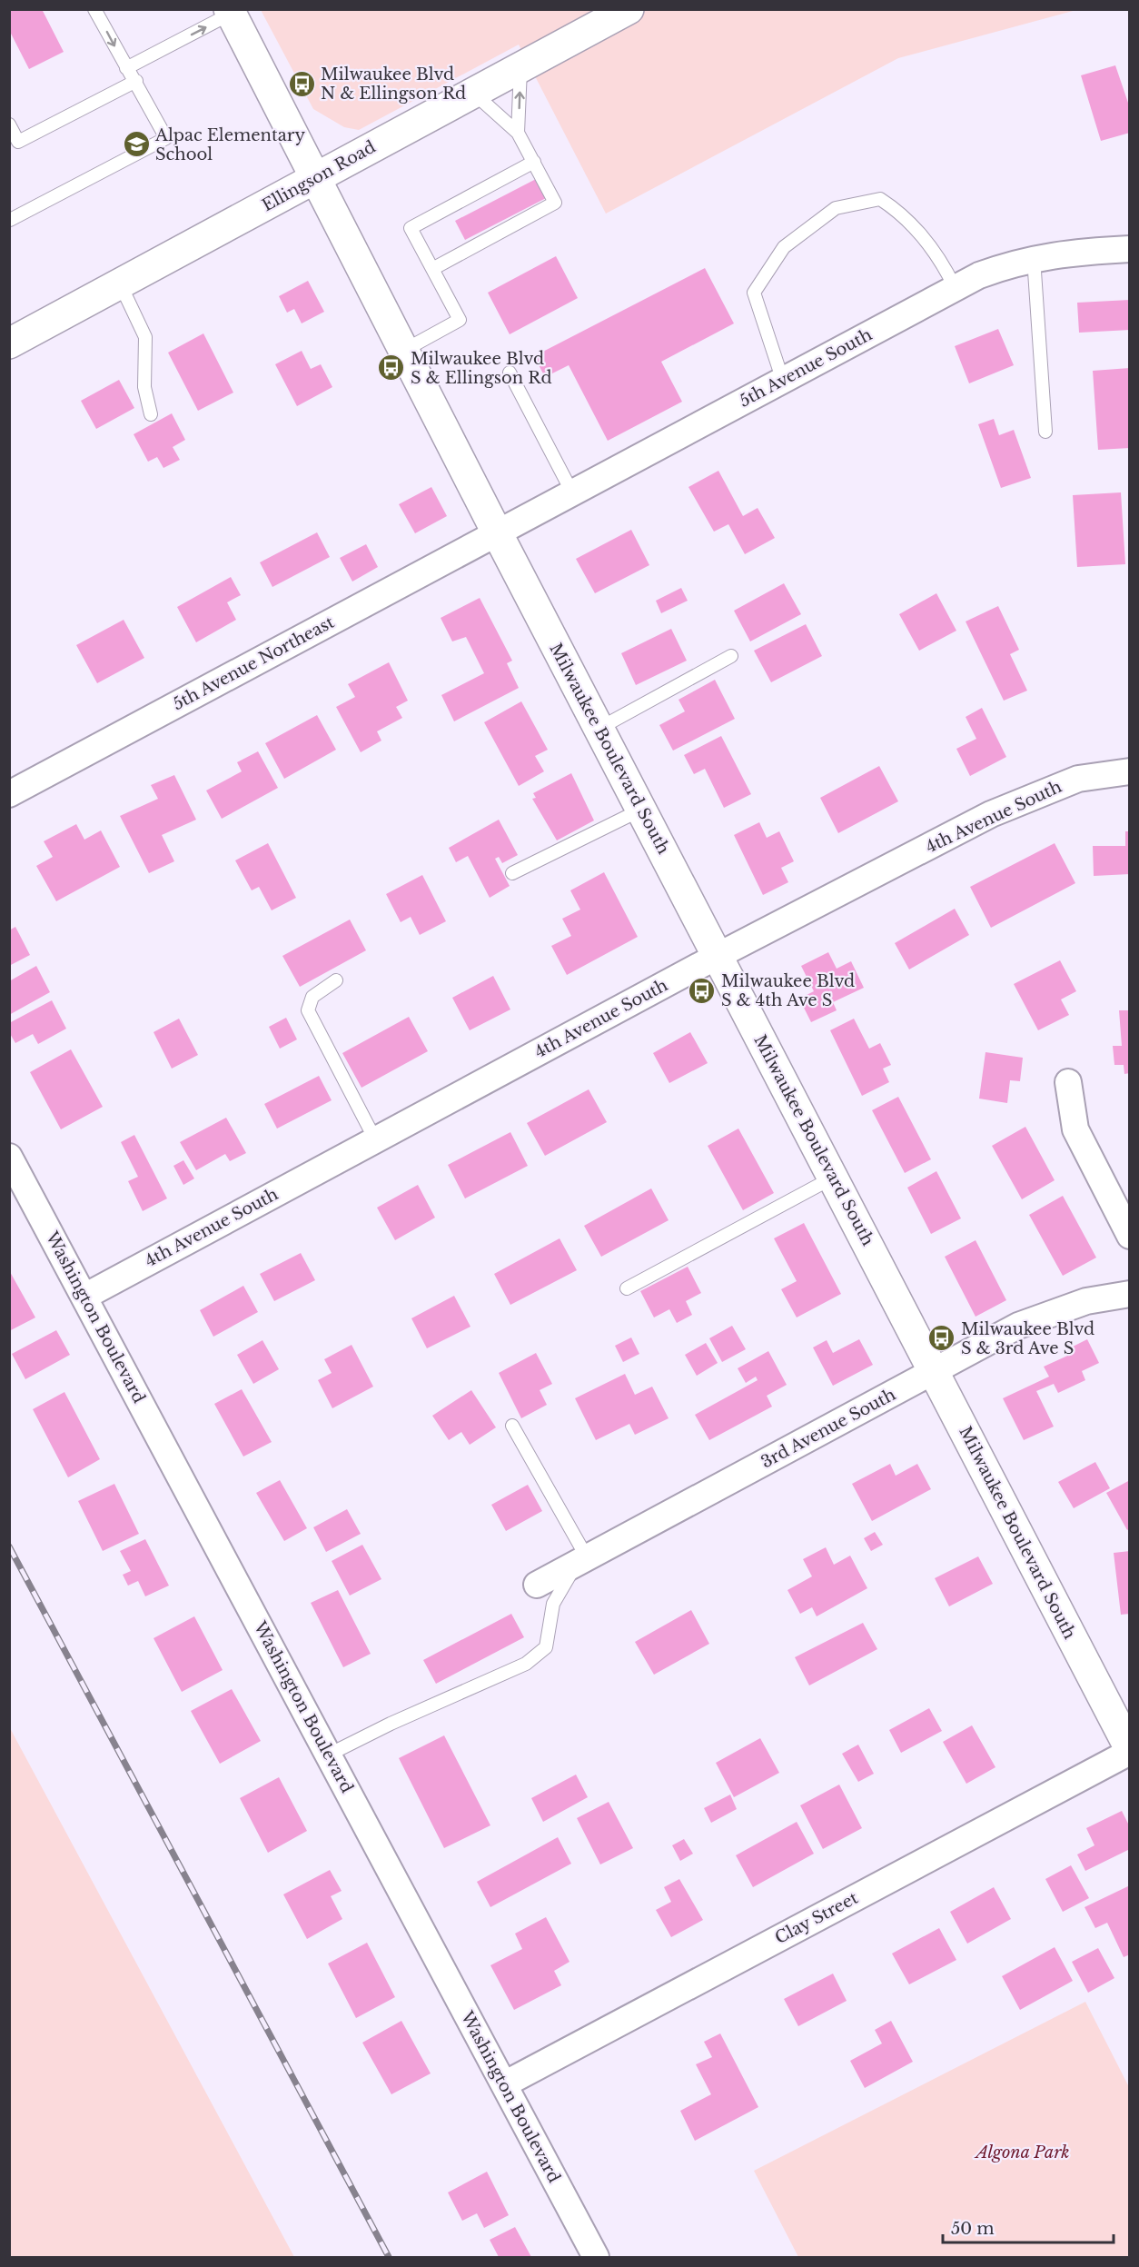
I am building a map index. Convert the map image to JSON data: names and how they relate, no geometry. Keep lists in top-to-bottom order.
{
  "streets": {
    "street": [
      "Ellingson Road",
      "5th Avenue South",
      "5th Avenue Northeast",
      "Milwaukee Boulevard South",
      "4th Avenue South",
      "Washington Boulevard",
      "3rd Avenue South",
      "Clay Street"
    ]
  },
  "crossings": [
    ["Ellingson Road", "Milwaukee Boulevard South"],
    ["5th Avenue South", "5th Avenue Northeast"],
    ["5th Avenue South", "Milwaukee Boulevard South"],
    ["5th Avenue Northeast", "Milwaukee Boulevard South"],
    ["Milwaukee Boulevard South", "4th Avenue South"],
    ["Milwaukee Boulevard South", "3rd Avenue South"],
    ["Milwaukee Boulevard South", "Clay Street"],
    ["4th Avenue South", "Washington Boulevard"],
    ["Washington Boulevard", "Clay Street"]
  ],
  "parks": ["Algona Park"],
  "places": {
    "bus stop": [
      "Milwaukee Blvd N & Ellingson Rd",
      "Milwaukee Blvd S & Ellingson Rd",
      "Milwaukee Blvd S & 4th Ave S",
      "Milwaukee Blvd S & 3rd Ave S"
    ],
    "school or university": ["Alpac Elementary School"]
  },
  "scale_bar": "50 m"
}
